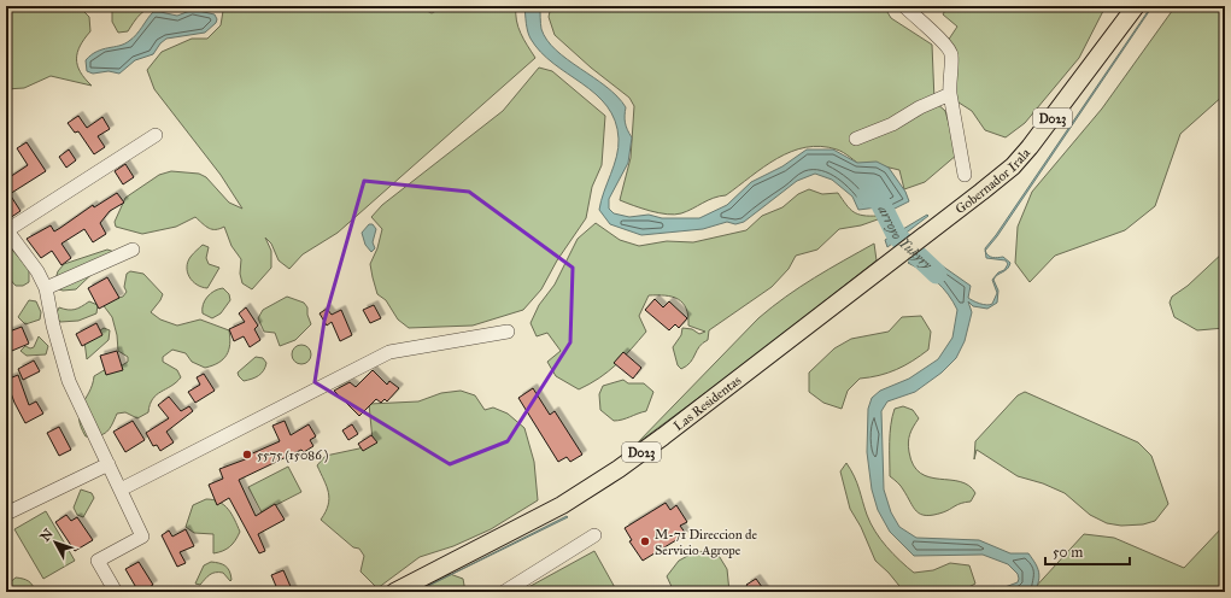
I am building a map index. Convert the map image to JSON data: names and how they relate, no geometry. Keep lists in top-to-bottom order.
{
  "streets": {
    "main road": ["D023", "Gobernador Irala", "Las Residentas"]
  },
  "crossings": [
    ["Gobernador Irala", "Las Residentas"]
  ],
  "water": ["arroyo Yukyry"],
  "places": ["5575 (15086 )", "M-71 Direccion de Servicio Agrope"],
  "scale_bar": "50 m",
  "north": "top left"
}
